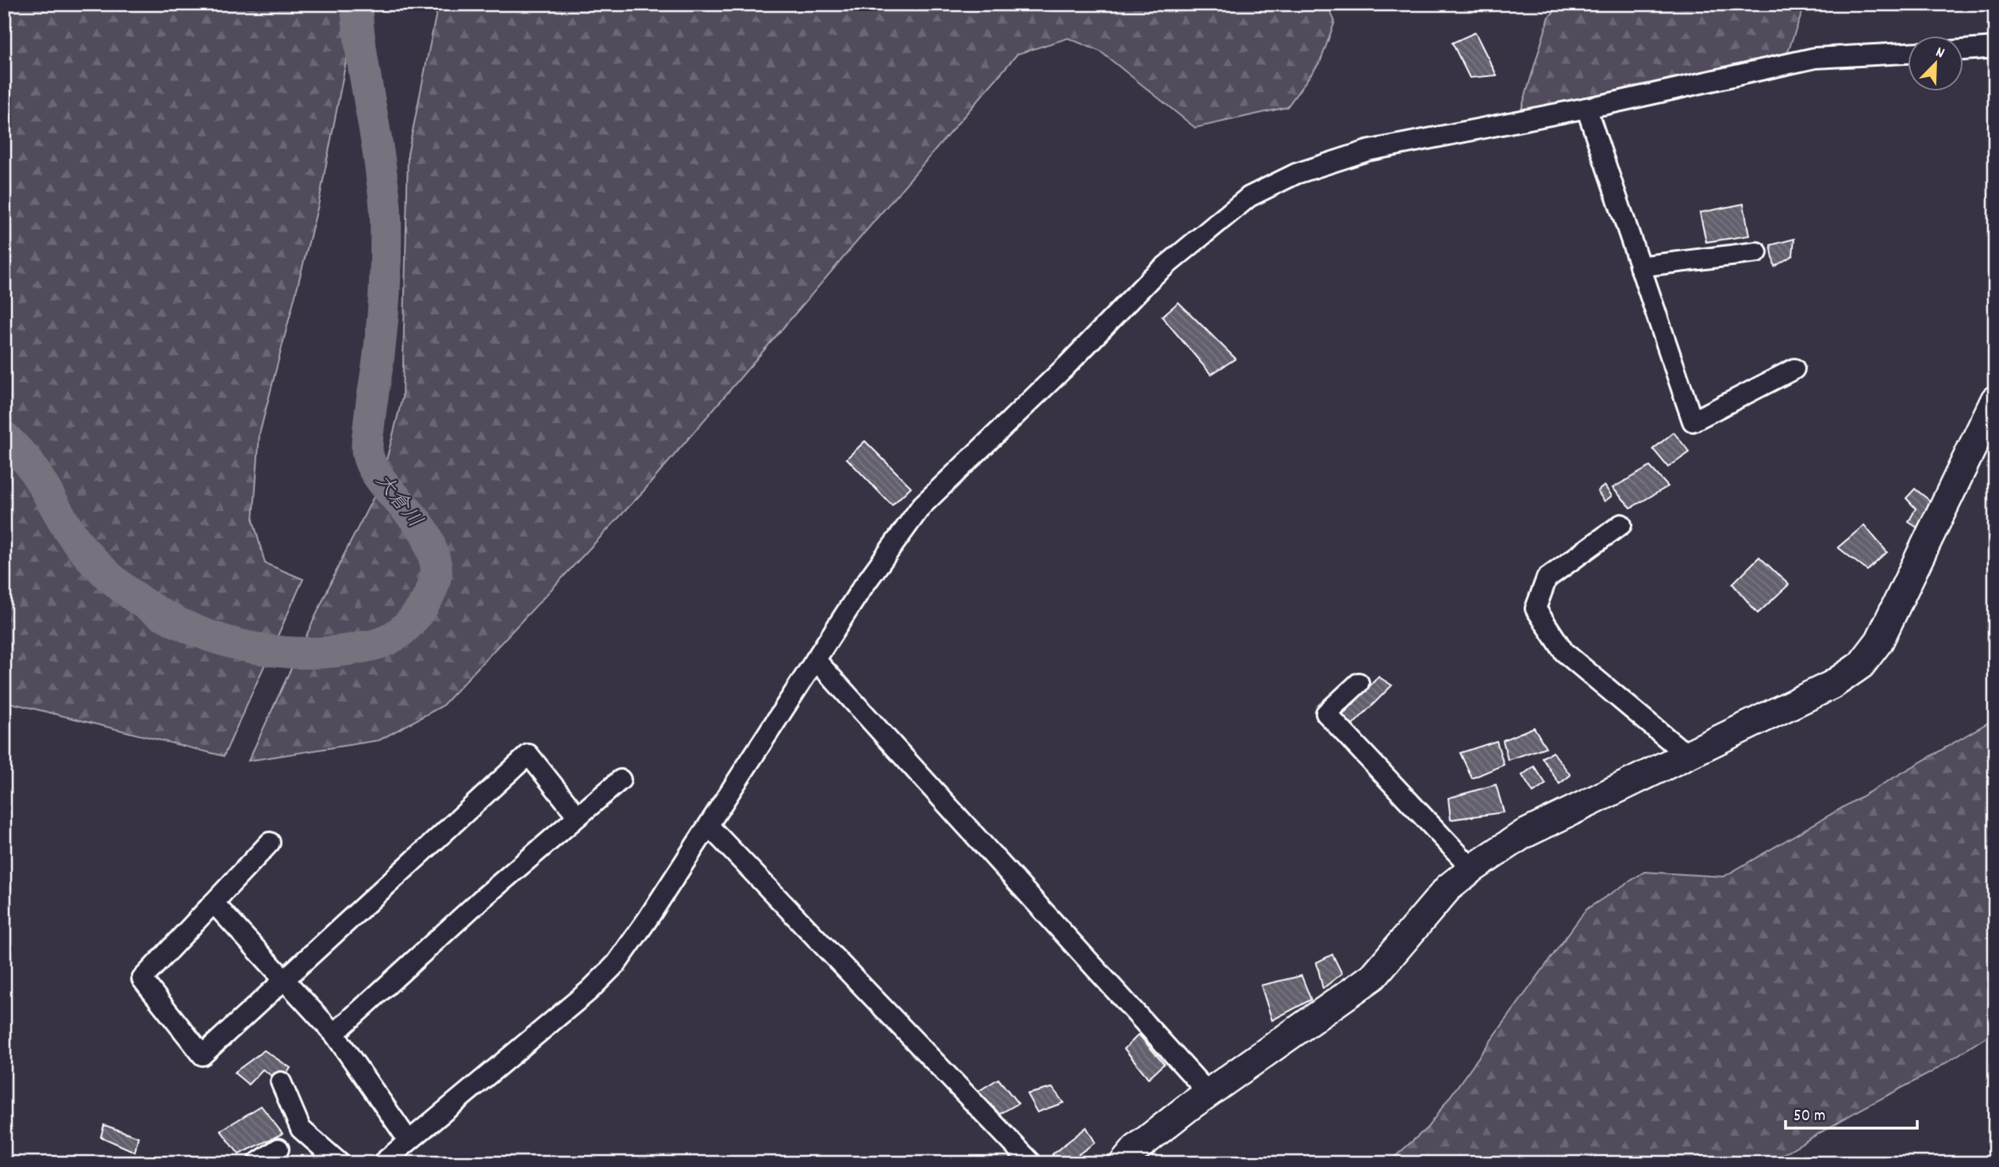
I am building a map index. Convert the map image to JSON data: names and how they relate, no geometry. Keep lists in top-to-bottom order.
{
  "water": ["大倉川"],
  "scale_bar": "50 m",
  "north": "top right"
}
